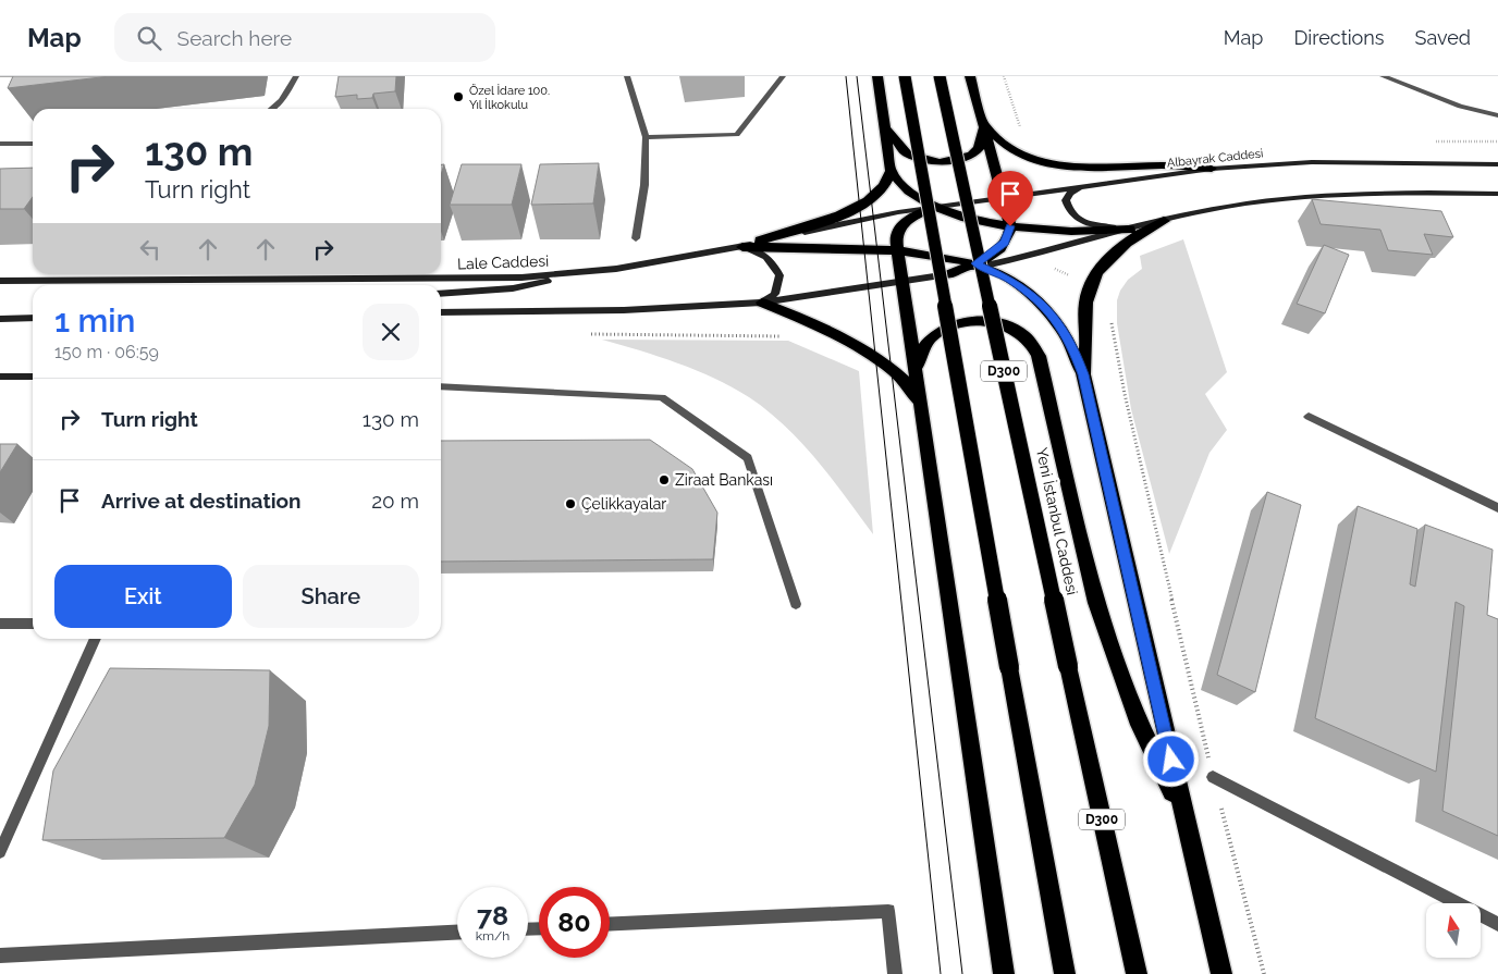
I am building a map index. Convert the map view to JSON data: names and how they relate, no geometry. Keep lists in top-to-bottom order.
{
  "streets": {
    "highway": ["D300", "Yeni İstanbul Caddesi"],
    "main road": ["Albayrak Caddesi", "Lale Caddesi"]
  },
  "crossings": [
    ["Albayrak Caddesi", "Lale Caddesi"]
  ],
  "places": ["Özel İdare 100. Yıl İlkokulu", "Ziraat Bankası", "Çelikkayalar"],
  "north": "top",
  "page": {
    "header": "Map",
    "search": "Search here",
    "nav": ["Map", "Directions", "Saved"],
    "turn": ["130 m", "Turn right"],
    "heading": ["1 min", "150 m · 06:59"],
    "list": [
      {
        "name": "Turn right",
        "value": "130 m"
      },
      {
        "name": "Arrive at destination",
        "value": "20 m"
      }
    ],
    "buttons": ["Exit", "Share"],
    "speed": "78 km/h",
    "limit": "80"
  }
}
